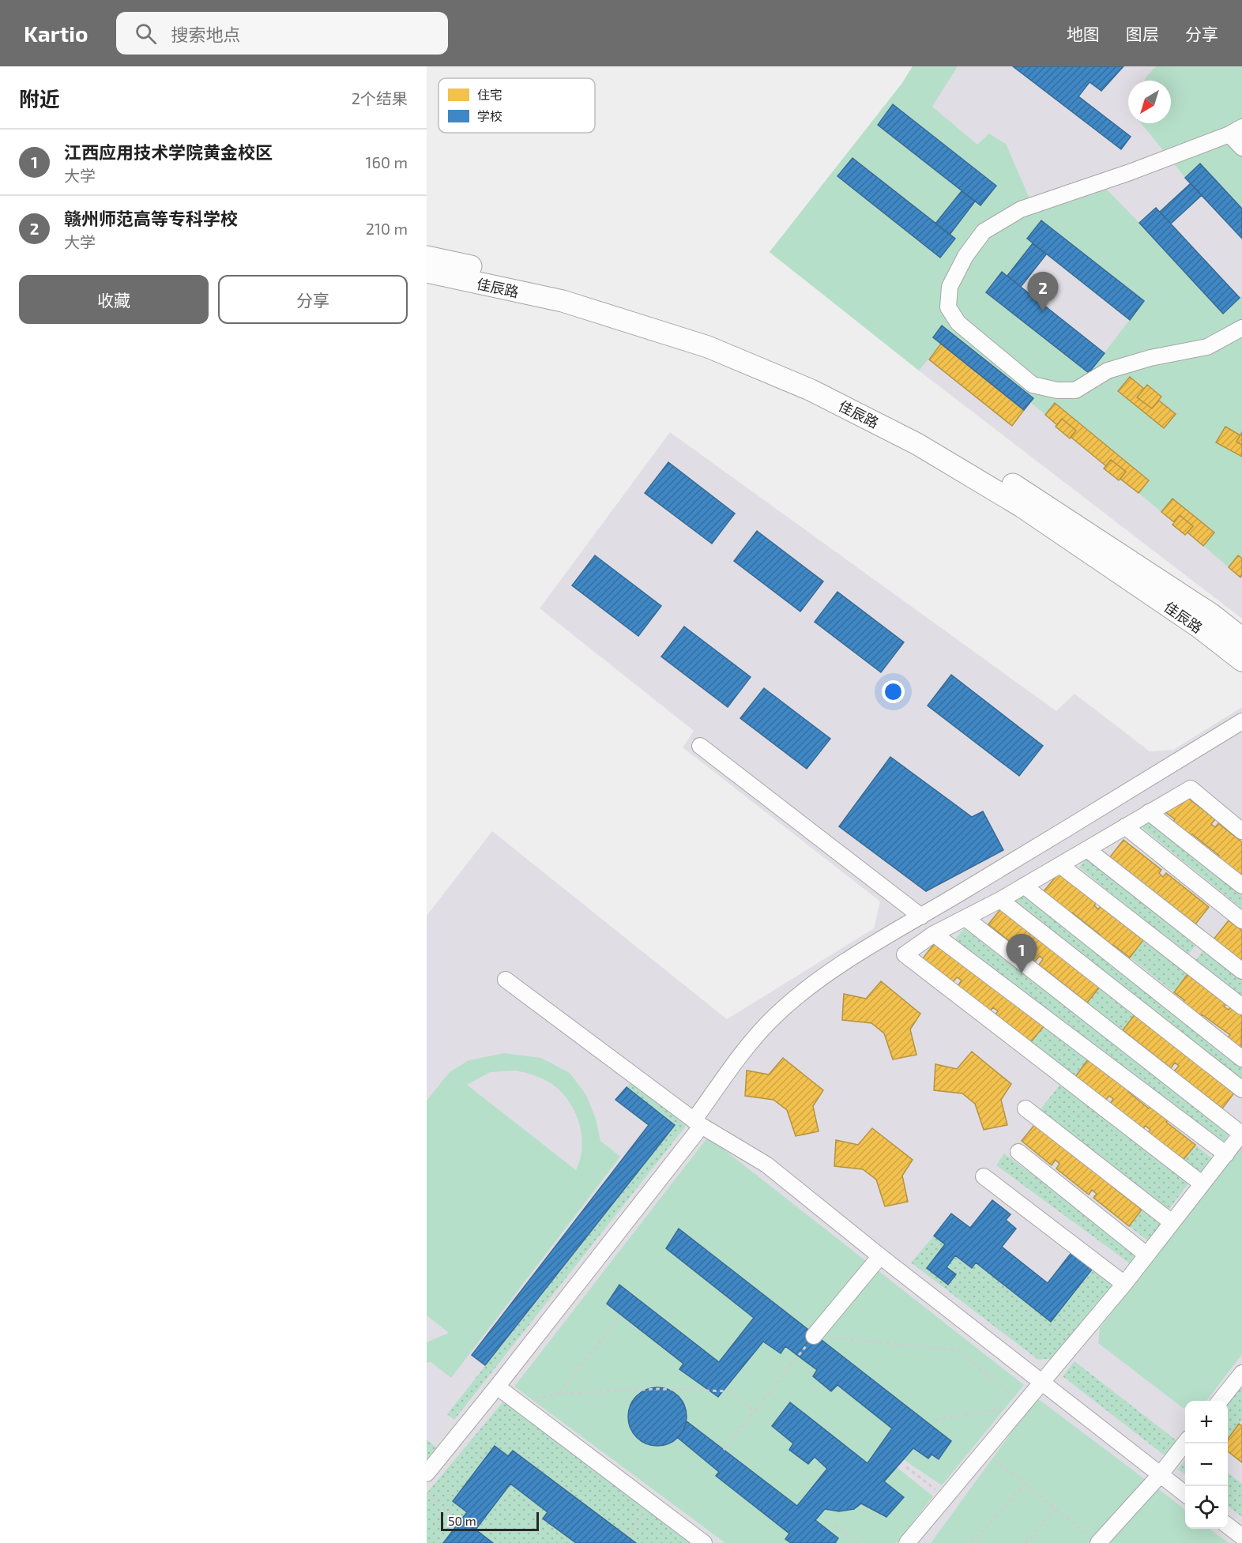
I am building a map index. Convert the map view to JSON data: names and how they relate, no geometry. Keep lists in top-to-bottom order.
{
  "streets": {
    "main road": ["佳辰路"]
  },
  "legend": ["住宅", "学校"],
  "scale_bar": "50 m",
  "north": "bottom left",
  "page": {
    "header": "Kartio",
    "search": "搜索地点",
    "nav": ["地图", "图层", "分享"],
    "heading": ["附近", "2个结果"],
    "list": [
      {
        "mark": "1",
        "name": "江西应用技术学院黄金校区",
        "note": "大学",
        "value": "160 m"
      },
      {
        "mark": "2",
        "name": "赣州师范高等专科学校",
        "note": "大学",
        "value": "210 m"
      }
    ],
    "buttons": ["收藏", "分享"],
    "pins": ["2", "1"],
    "map_buttons": ["+", "−"],
    "scale": "50 m"
  }
}
